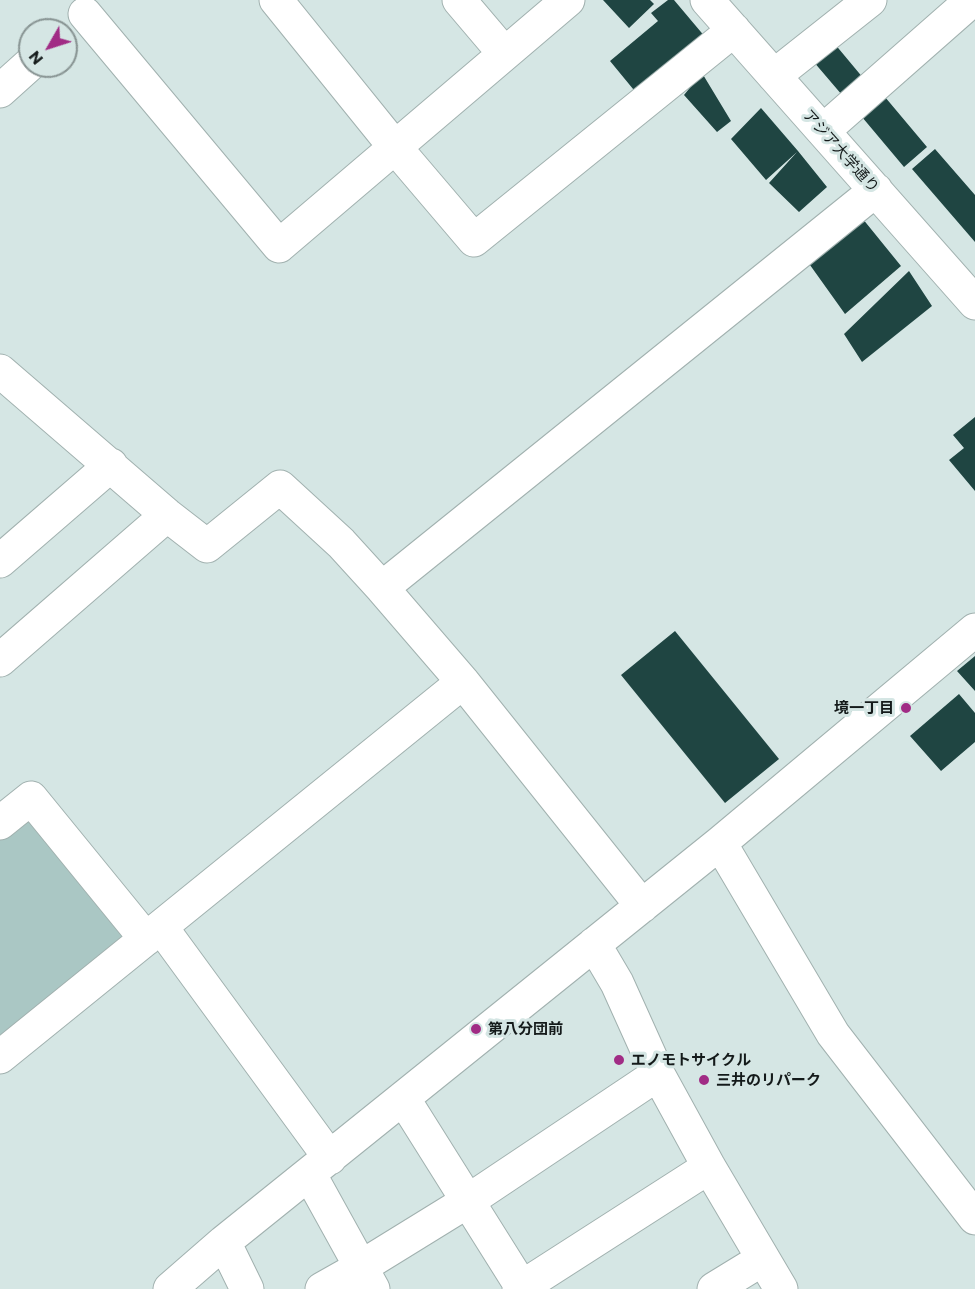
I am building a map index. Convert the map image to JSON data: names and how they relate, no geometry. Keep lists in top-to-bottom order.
{
  "streets": {
    "street": ["アジア大学通り"]
  },
  "places": [
    "境一丁目",
    "第八分団前",
    "エノモトサイクル",
    "三井のリパーク"
  ],
  "north": "bottom left"
}
